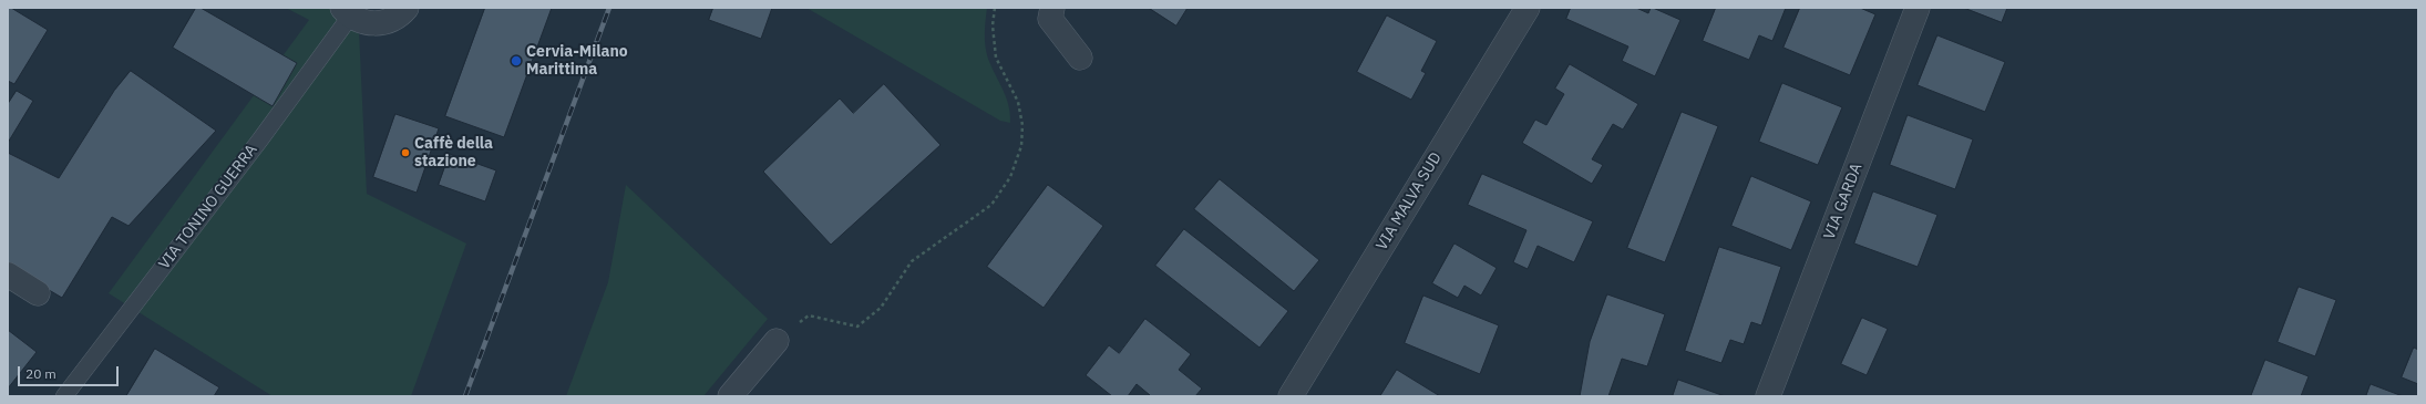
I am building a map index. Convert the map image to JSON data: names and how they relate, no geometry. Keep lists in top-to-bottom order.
{
  "streets": {
    "street": ["VIA MALVA SUD", "VIA GARDA"],
    "lane": ["VIA TONINO GUERRA"]
  },
  "places": ["Cervia-Milano Marittima", "Caffè della stazione"],
  "scale_bar": "20 m"
}
